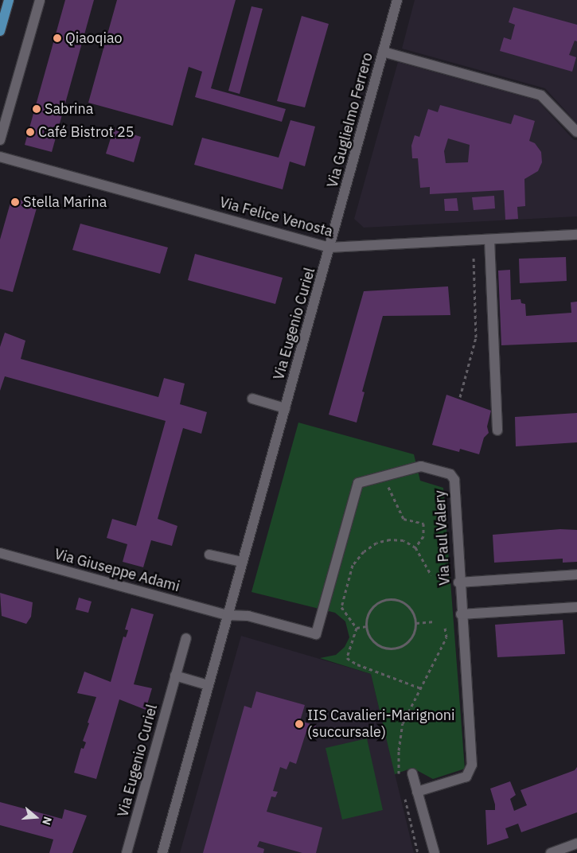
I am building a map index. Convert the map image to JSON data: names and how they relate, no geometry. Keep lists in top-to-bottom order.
{
  "streets": {
    "street": [
      "Via Guglielmo Ferrero",
      "Via Felice Venosta",
      "Via Eugenio Curiel",
      "Via Paul Valery",
      "Via Giuseppe Adami"
    ]
  },
  "crossings": [
    ["Via Guglielmo Ferrero", "Via Felice Venosta"],
    ["Via Guglielmo Ferrero", "Via Eugenio Curiel"],
    ["Via Felice Venosta", "Via Eugenio Curiel"],
    ["Via Eugenio Curiel", "Via Paul Valery"],
    ["Via Eugenio Curiel", "Via Giuseppe Adami"],
    ["Via Paul Valery", "Via Giuseppe Adami"]
  ],
  "places": [
    "Qiaoqiao",
    "Sabrina",
    "Café Bistrot 25",
    "Stella Marina",
    "IIS Cavalieri-Marignoni (succursale)"
  ],
  "north": "right"
}
